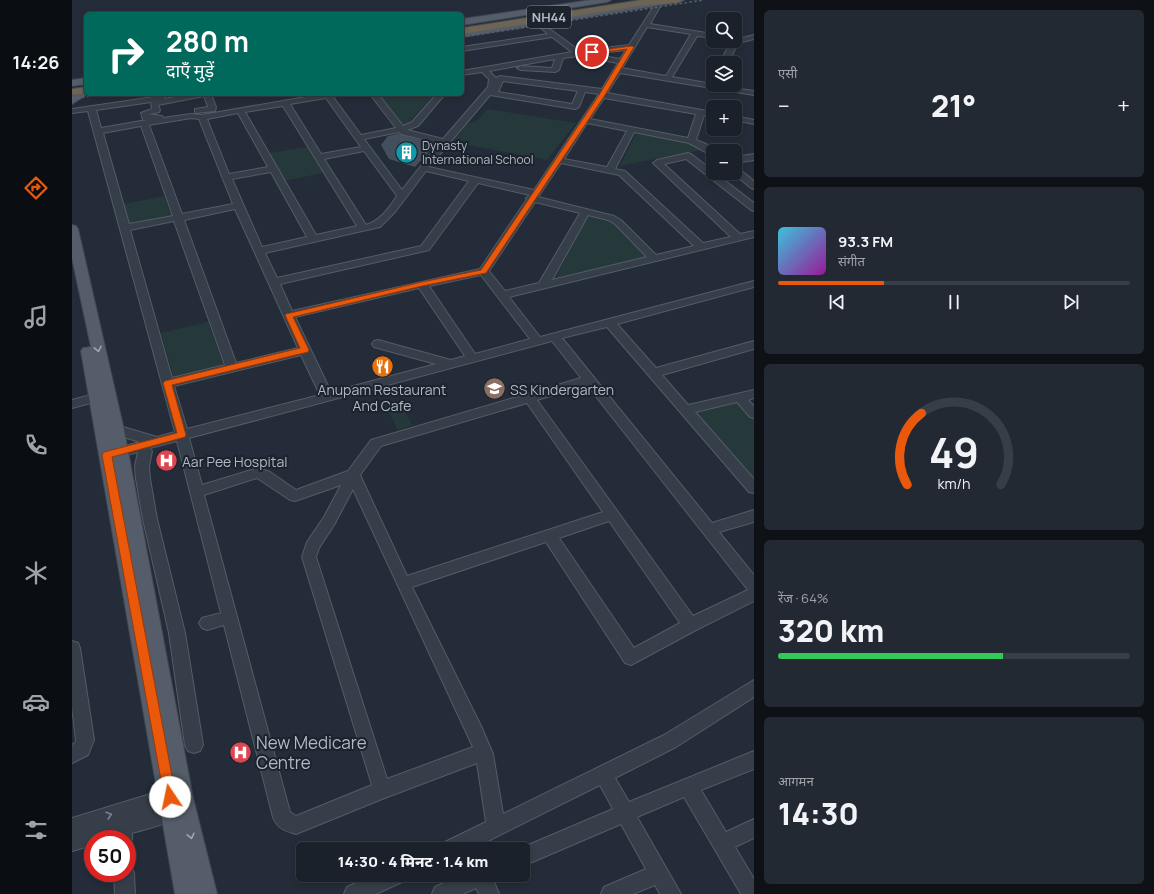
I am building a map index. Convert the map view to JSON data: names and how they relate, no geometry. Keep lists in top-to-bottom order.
{
  "streets": {
    "highway": ["NH44"]
  },
  "places": {
    "building": ["Dynasty International School"],
    "restaurant": ["Anupam Restaurant And Cafe"],
    "school or university": ["SS Kindergarten"],
    "hospital": ["Aar Pee Hospital", "New Medicare Centre"]
  },
  "page": {
    "tabs": "14:26",
    "tile": [
      "एसी",
      ["रेंज · 64%", "320 km"],
      ["आगमन", "14:30"]
    ],
    "map_buttons": ["+", "−"],
    "turn": ["280 m", "दाएँ मुड़ें"],
    "heat": ["−", "21°", "+"],
    "song": ["93.3 FM", "संगीत"],
    "limit": "50",
    "trip": "14:30 · 4 मिनट · 1.4 km",
    "gauge": ["49", "km/h"]
  }
}
